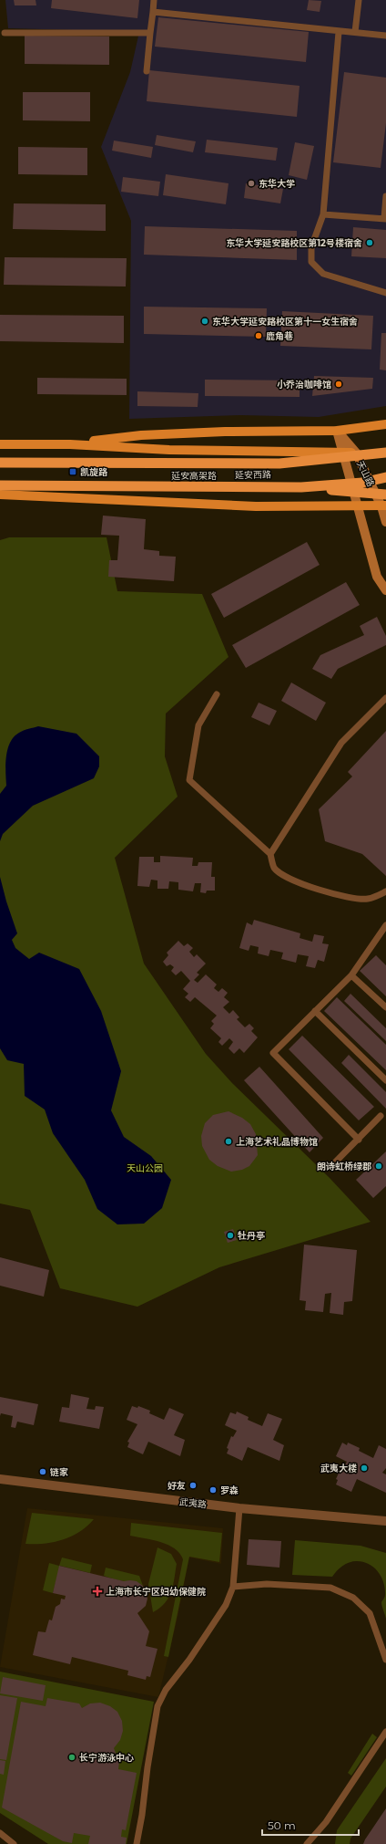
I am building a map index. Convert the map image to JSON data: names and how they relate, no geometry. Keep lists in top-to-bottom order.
{
  "streets": {
    "highway": ["延安高架路"],
    "main road": ["天山路", "延安西路"],
    "street": ["武夷路"]
  },
  "crossings": [
    ["天山路", "延安西路"]
  ],
  "parks": ["天山公园"],
  "places": {
    "other": [
      "东华大学",
      "东华大学延安路校区第12号楼宿舍",
      "东华大学延安路校区第十一女生宿舍",
      "鹿角巷",
      "小乔治咖啡馆",
      "上海艺术礼品博物馆",
      "朗诗虹桥绿郡",
      "牡丹亭",
      "武夷大楼",
      "链家",
      "好友",
      "罗森",
      "长宁游泳中心"
    ],
    "transit": ["凯旋路"],
    "health": ["上海市长宁区妇幼保健院"]
  },
  "scale_bar": "50 m"
}
